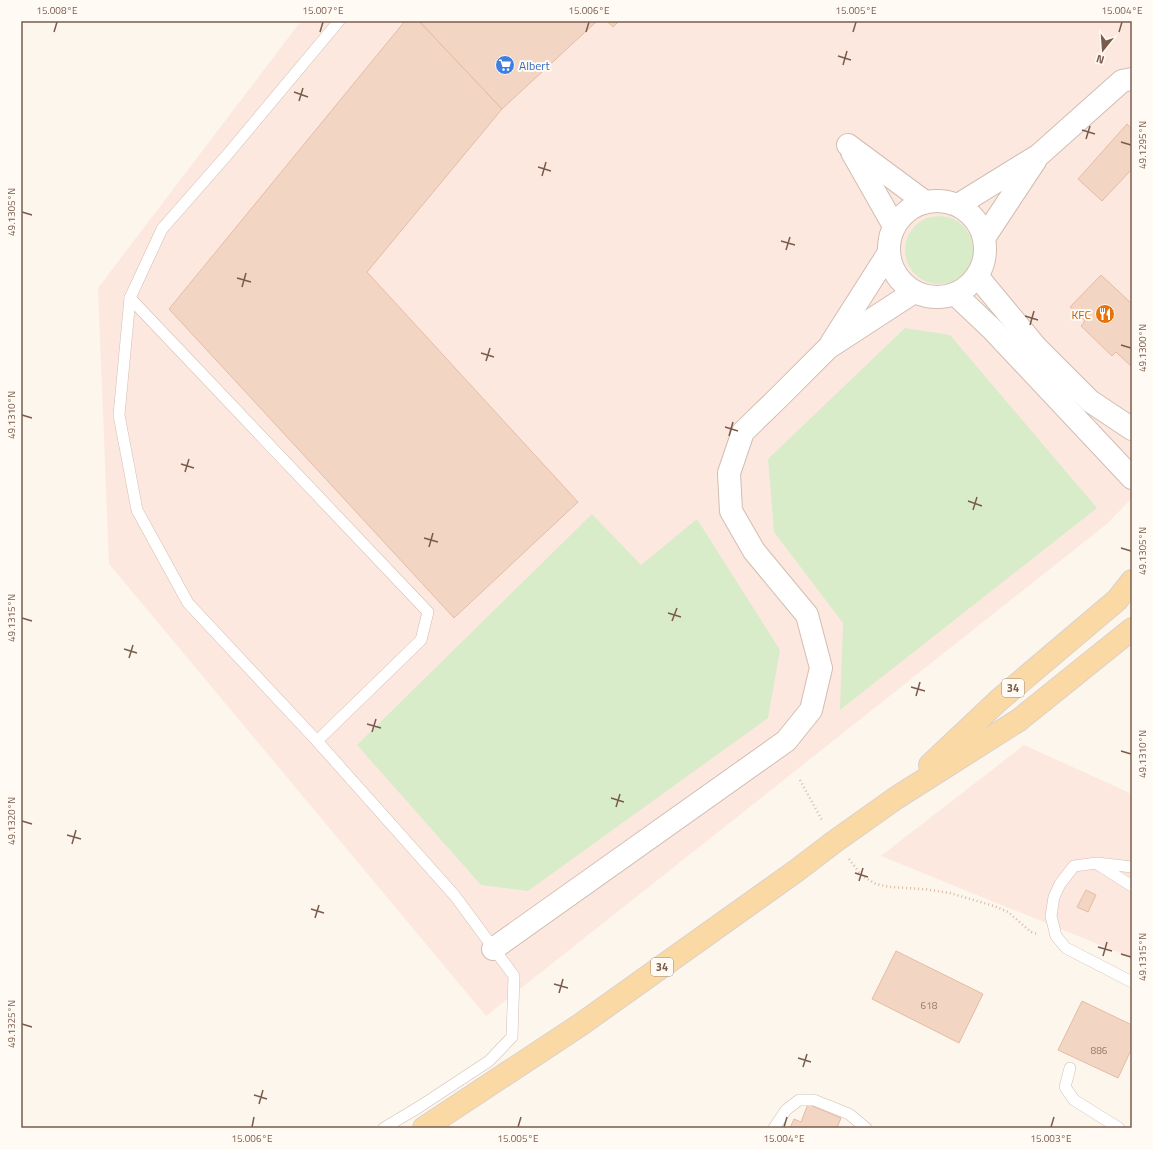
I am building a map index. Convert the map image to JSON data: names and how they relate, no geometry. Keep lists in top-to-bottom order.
{
  "streets": {
    "main road": ["34"]
  },
  "places": {
    "supermarket": ["Albert"],
    "restaurant": ["KFC"]
  },
  "house_numbers": ["618", "886"],
  "north": "bottom",
  "coordinates": [
    "15.008°E",
    "15.007°E",
    "15.006°E",
    "15.005°E",
    "15.004°E",
    "49.1295°N",
    "49.1305°N",
    "49.1300°N",
    "49.1310°N",
    "49.1315°N",
    "49.1320°N",
    "49.1325°N",
    "15.003°E"
  ]
}
